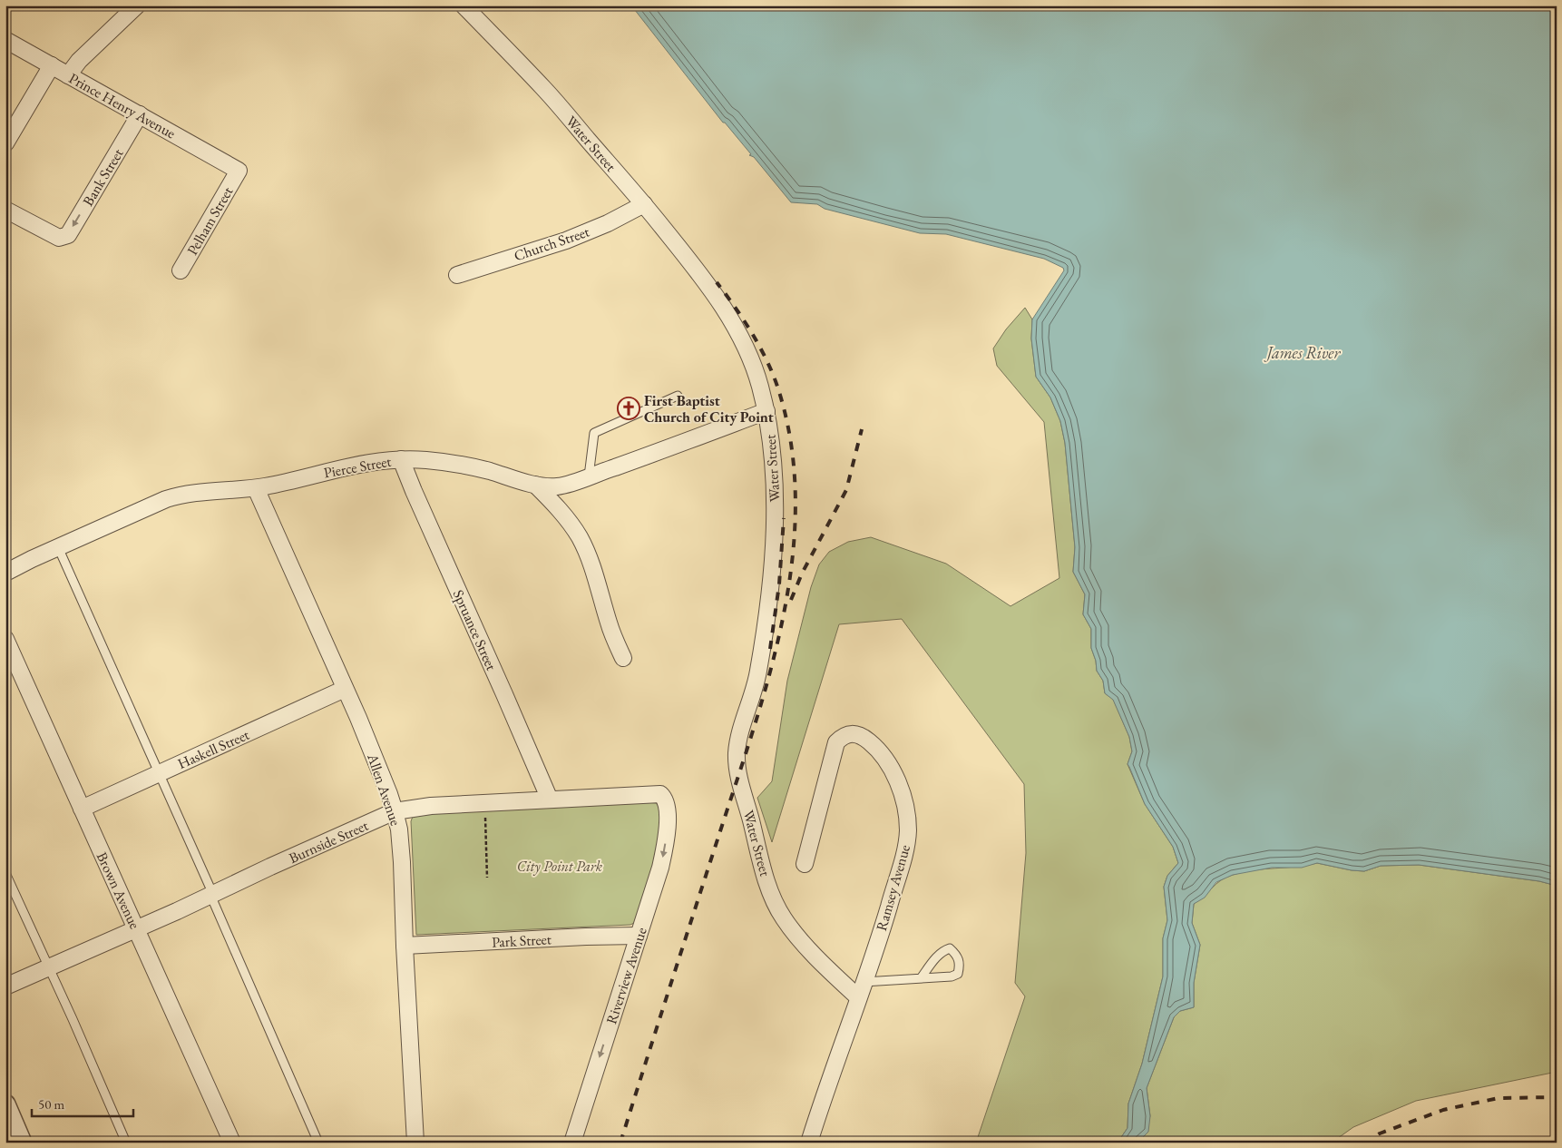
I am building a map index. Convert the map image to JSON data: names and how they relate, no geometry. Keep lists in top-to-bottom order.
{
  "streets": {
    "street": [
      "Prince Henry Avenue",
      "Water Street",
      "Bank Street",
      "Pelham Street",
      "Church Street",
      "Pierce Street",
      "Spruance Street",
      "Haskell Street",
      "Allen Avenue",
      "Burnside Street",
      "Ramsey Avenue",
      "Brown Avenue",
      "Park Street",
      "Riverview Avenue"
    ]
  },
  "crossings": [
    ["Prince Henry Avenue", "Bank Street"],
    ["Prince Henry Avenue", "Pelham Street"],
    ["Water Street", "Church Street"],
    ["Water Street", "Pierce Street"],
    ["Water Street", "Ramsey Avenue"],
    ["Pierce Street", "Spruance Street"],
    ["Pierce Street", "Allen Avenue"],
    ["Spruance Street", "Burnside Street"],
    ["Haskell Street", "Allen Avenue"],
    ["Haskell Street", "Brown Avenue"],
    ["Allen Avenue", "Burnside Street"],
    ["Allen Avenue", "Park Street"],
    ["Burnside Street", "Brown Avenue"],
    ["Burnside Street", "Riverview Avenue"],
    ["Park Street", "Riverview Avenue"]
  ],
  "one_way": ["Riverview Avenue"],
  "water": ["James River"],
  "parks": ["City Point Park"],
  "places": {
    "church": ["First Baptist Church of City Point"]
  },
  "scale_bar": "50 m"
}
